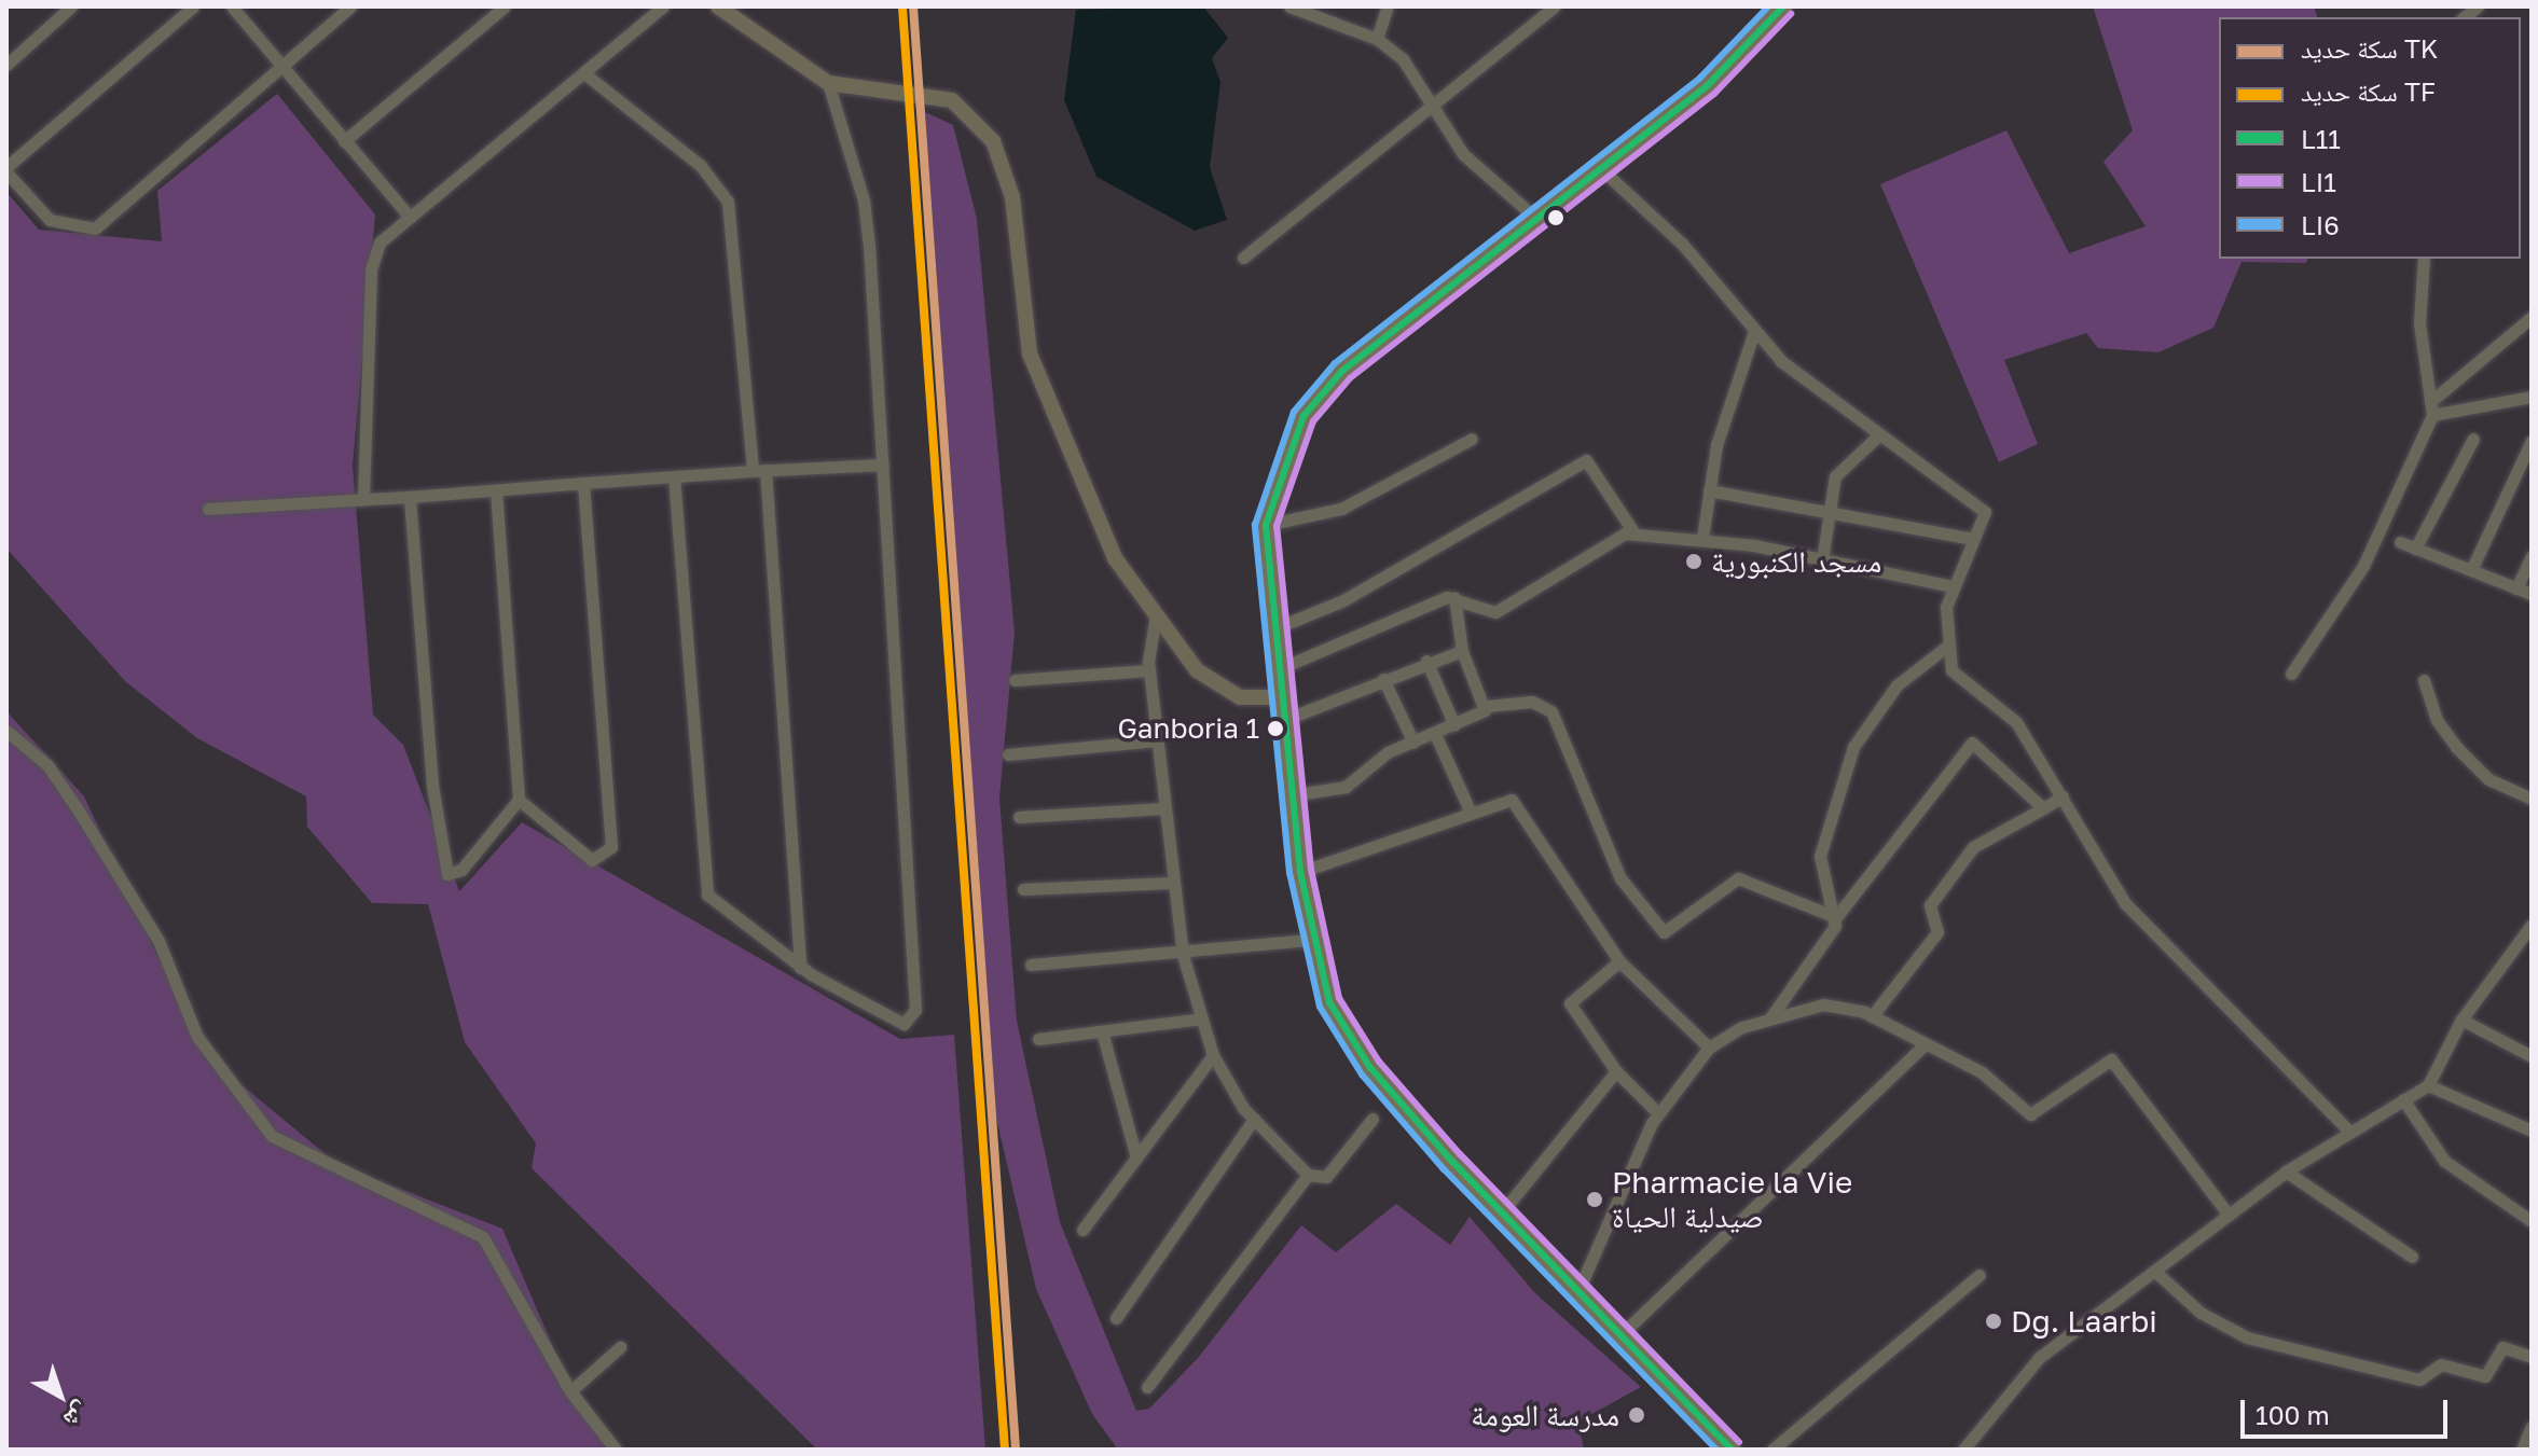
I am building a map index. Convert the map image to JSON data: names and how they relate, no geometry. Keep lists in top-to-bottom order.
{
  "places": [
    "مسجد الكنبورية",
    "Ganboria 1",
    "Pharmacie la Vie صيدلية الحياة",
    "Dg. Laarbi",
    "مدرسة العومة"
  ],
  "lines": [
    "rail line TK",
    "transit line L11",
    "transit line LI6",
    "rail line TF",
    "transit line LI1"
  ],
  "legend": [
    "سكة حديد TK",
    "سكة حديد TF",
    "L11",
    "LI1",
    "LI6"
  ],
  "scale_bar": "100 m",
  "north": "bottom right"
}
